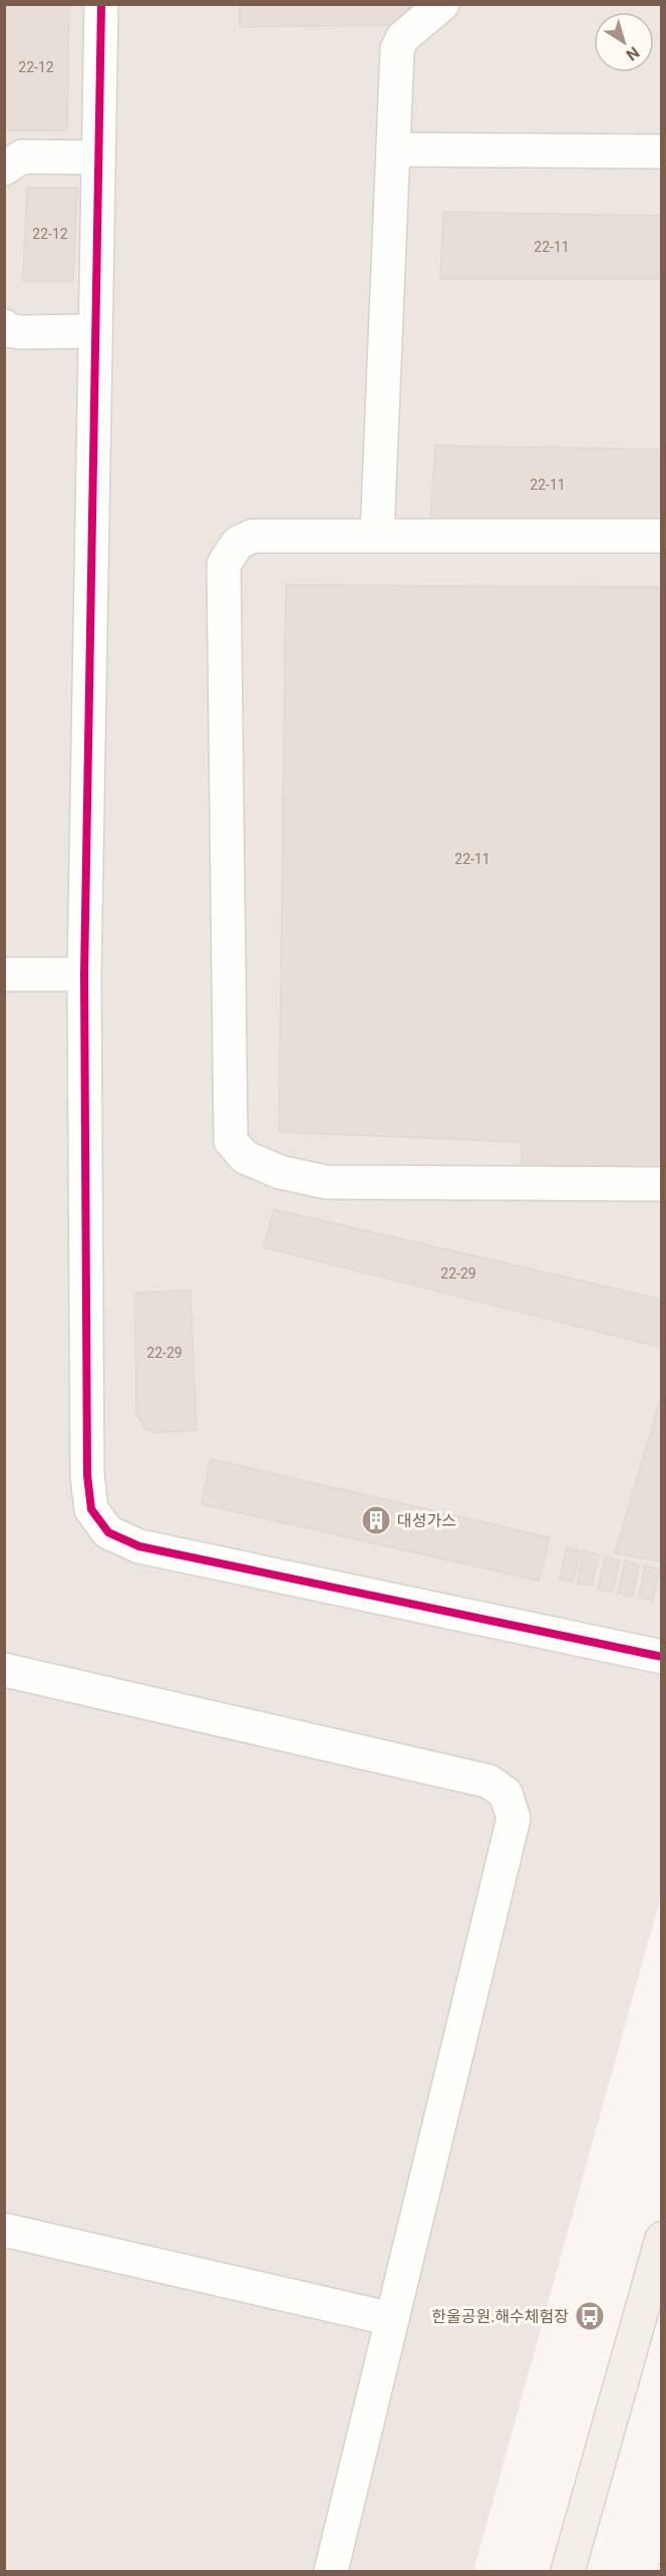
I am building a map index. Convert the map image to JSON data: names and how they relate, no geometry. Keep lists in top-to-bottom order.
{
  "places": {
    "building": ["대성가스"],
    "bus stop": ["한울공원.해수체험장"]
  },
  "house_numbers": [
    "22-12",
    "22-12",
    "22-11",
    "22-11",
    "22-11",
    "22-29",
    "22-29"
  ],
  "north": "bottom right"
}
